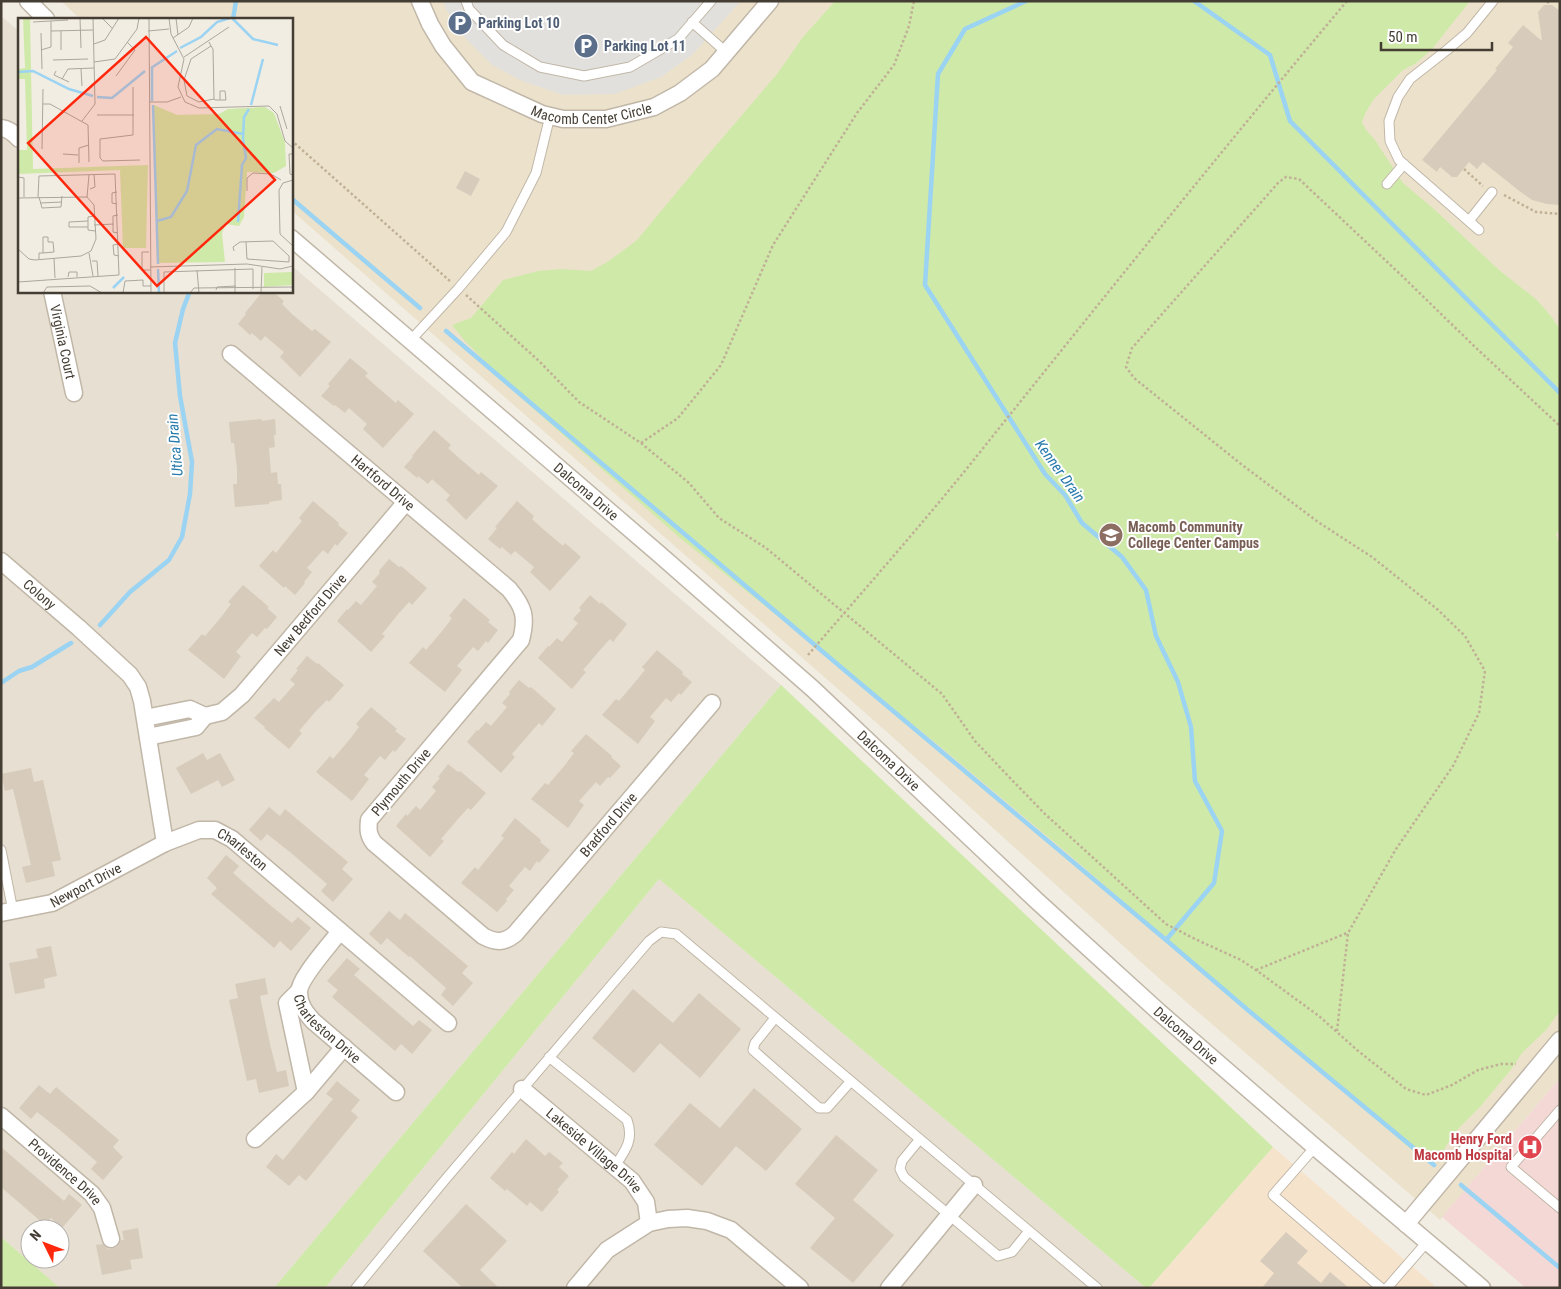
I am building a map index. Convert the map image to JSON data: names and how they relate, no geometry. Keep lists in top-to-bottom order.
{
  "streets": {
    "street": [
      "Macomb Center Circle",
      "Virginia Court",
      "Hartford Drive",
      "Dalcoma Drive",
      "Colony",
      "New Bedford Drive",
      "Plymouth Drive",
      "Bradford Drive",
      "Charleston",
      "Newport Drive",
      "Charleston Drive",
      "Lakeside Village Drive",
      "Providence Drive"
    ]
  },
  "crossings": [
    ["Hartford Drive", "New Bedford Drive"],
    ["Hartford Drive", "Plymouth Drive"],
    ["Plymouth Drive", "Bradford Drive"],
    ["Charleston", "Newport Drive"],
    ["Charleston", "Charleston Drive"]
  ],
  "water": ["Utica Drain", "Kenner Drain"],
  "places": {
    "parking": ["Parking Lot 10", "Parking Lot 11"],
    "school or university": ["Macomb Community College Center Campus"],
    "hospital": ["Henry Ford Macomb Hospital"]
  },
  "scale_bar": "50 m",
  "north": "top left"
}
